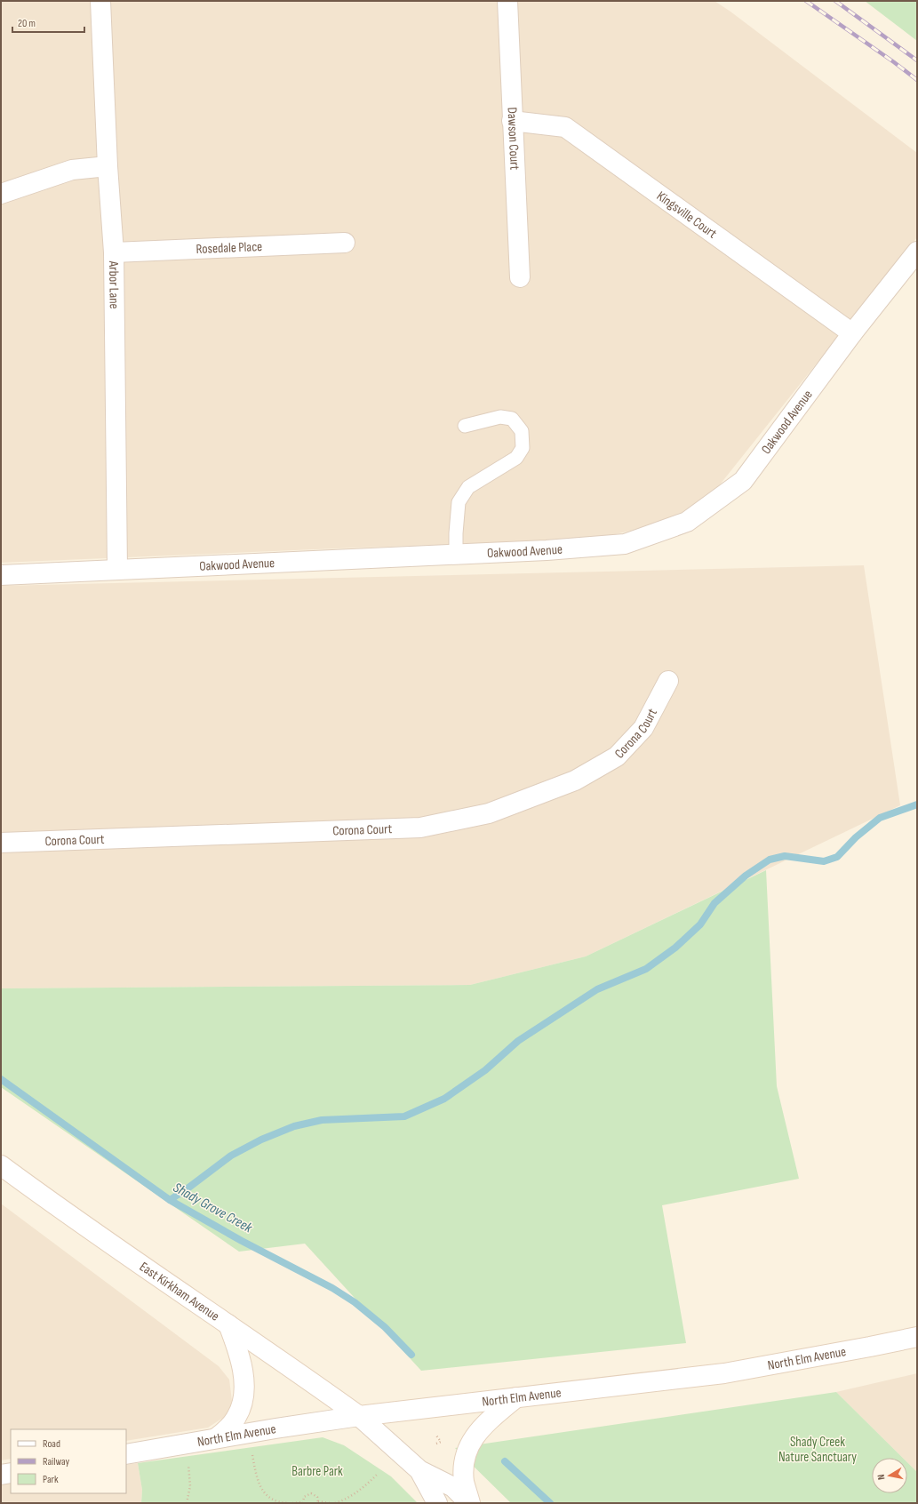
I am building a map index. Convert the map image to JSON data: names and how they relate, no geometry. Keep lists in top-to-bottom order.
{
  "streets": {
    "street": [
      "Dawson Court",
      "Kingsville Court",
      "Rosedale Place",
      "Arbor Lane",
      "Oakwood Avenue",
      "Corona Court",
      "East Kirkham Avenue",
      "North Elm Avenue"
    ]
  },
  "crossings": [
    ["Dawson Court", "Kingsville Court"],
    ["Kingsville Court", "Oakwood Avenue"],
    ["Rosedale Place", "Arbor Lane"],
    ["Arbor Lane", "Oakwood Avenue"],
    ["East Kirkham Avenue", "North Elm Avenue"]
  ],
  "water": ["Shady Grove Creek"],
  "parks": ["Shady Creek Nature Sanctuary", "Barbre Park"],
  "legend": ["Road", "Railway", "Park"],
  "scale_bar": "20 m",
  "north": "left"
}
